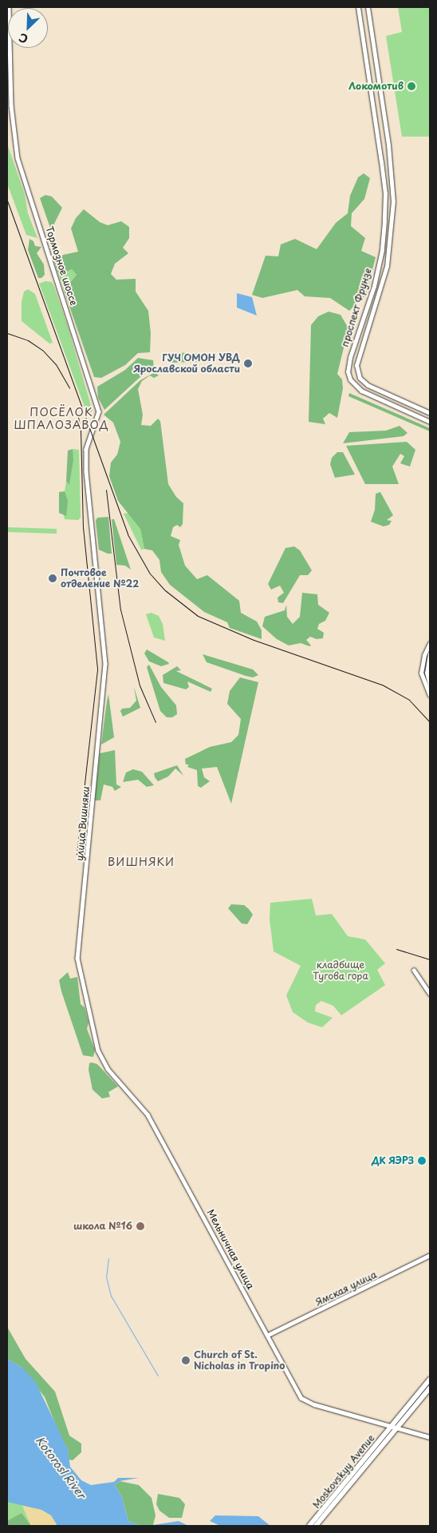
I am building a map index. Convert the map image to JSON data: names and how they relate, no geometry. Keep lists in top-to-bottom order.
{
  "streets": {
    "main road": ["проспект Фрунзе", "Moskovskyy Avenue"],
    "street": [
      "Тормозное шоссе",
      "улица Вишняки",
      "Мельничная улица",
      "Ямская улица"
    ]
  },
  "crossings": [
    ["Тормозное шоссе", "улица Вишняки"],
    ["улица Вишняки", "Мельничная улица"],
    ["Мельничная улица", "Ямская улица"],
    ["Мельничная улица", "Moskovskyy Avenue"]
  ],
  "districts": ["ПОСЁЛОК ШПАЛОЗАВОД", "ВИШНЯКИ"],
  "water": ["Kotorosl River"],
  "parks": ["кладбище Тугова гора"],
  "places": [
    "Локомотив",
    "ГУЧ ОМОН УВД Ярославской области",
    "Почтовое отделение №22",
    "ДК ЯЭРЗ",
    "школа №16",
    "Church of St. Nicholas in Tropino"
  ],
  "north": "bottom left"
}
